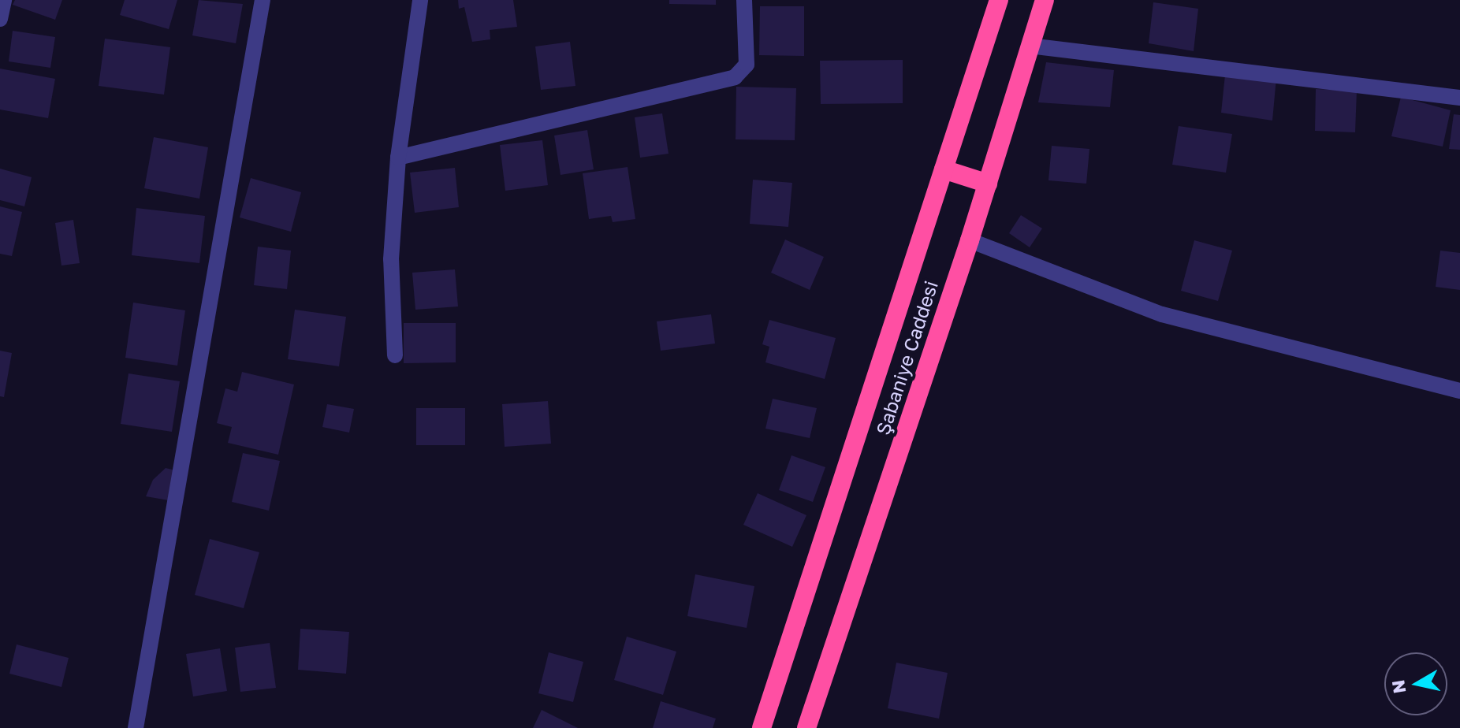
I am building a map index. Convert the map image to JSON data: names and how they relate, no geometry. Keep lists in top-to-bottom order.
{
  "streets": {
    "highway": ["Şabaniye Caddesi"]
  },
  "north": "left"
}
